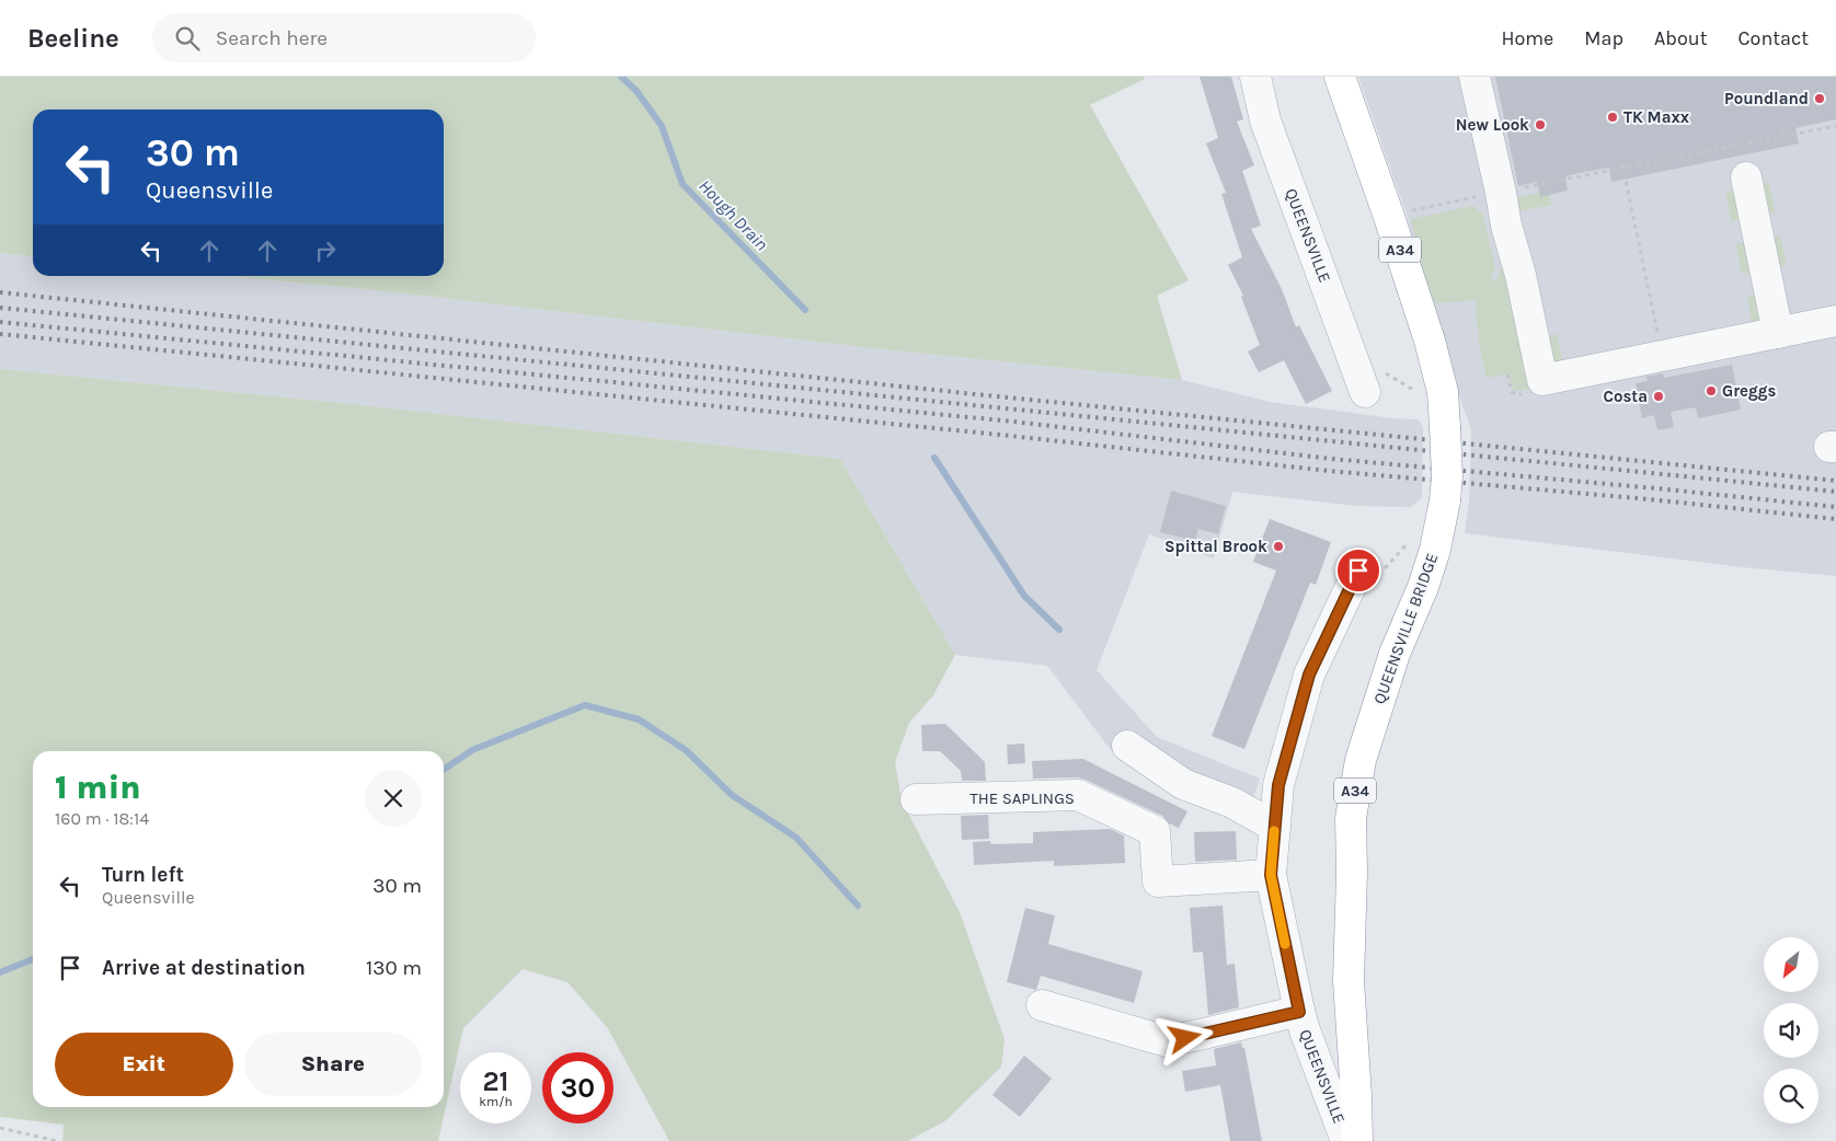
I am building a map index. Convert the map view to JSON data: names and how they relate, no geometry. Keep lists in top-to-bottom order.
{
  "streets": {
    "highway": ["A34", "QUEENSVILLE BRIDGE"],
    "street": ["QUEENSVILLE", "THE SAPLINGS"]
  },
  "crossings": [
    ["QUEENSVILLE", "THE SAPLINGS"]
  ],
  "water": ["Hough Drain"],
  "places": [
    "Poundland",
    "TK Maxx",
    "New Look",
    "Greggs",
    "Costa",
    "Spittal Brook"
  ],
  "north": "bottom left",
  "page": {
    "header": "Beeline",
    "search": "Search here",
    "nav": [
      "Home",
      "Map",
      "About",
      "Contact"
    ],
    "turn": ["30 m", "Queensville"],
    "heading": ["1 min", "160 m · 18:14"],
    "list": [
      {
        "name": "Turn left",
        "note": "Queensville",
        "value": "30 m"
      },
      {
        "name": "Arrive at destination",
        "value": "130 m"
      }
    ],
    "buttons": ["Exit", "Share"],
    "speed": "21 km/h",
    "limit": "30"
  }
}
